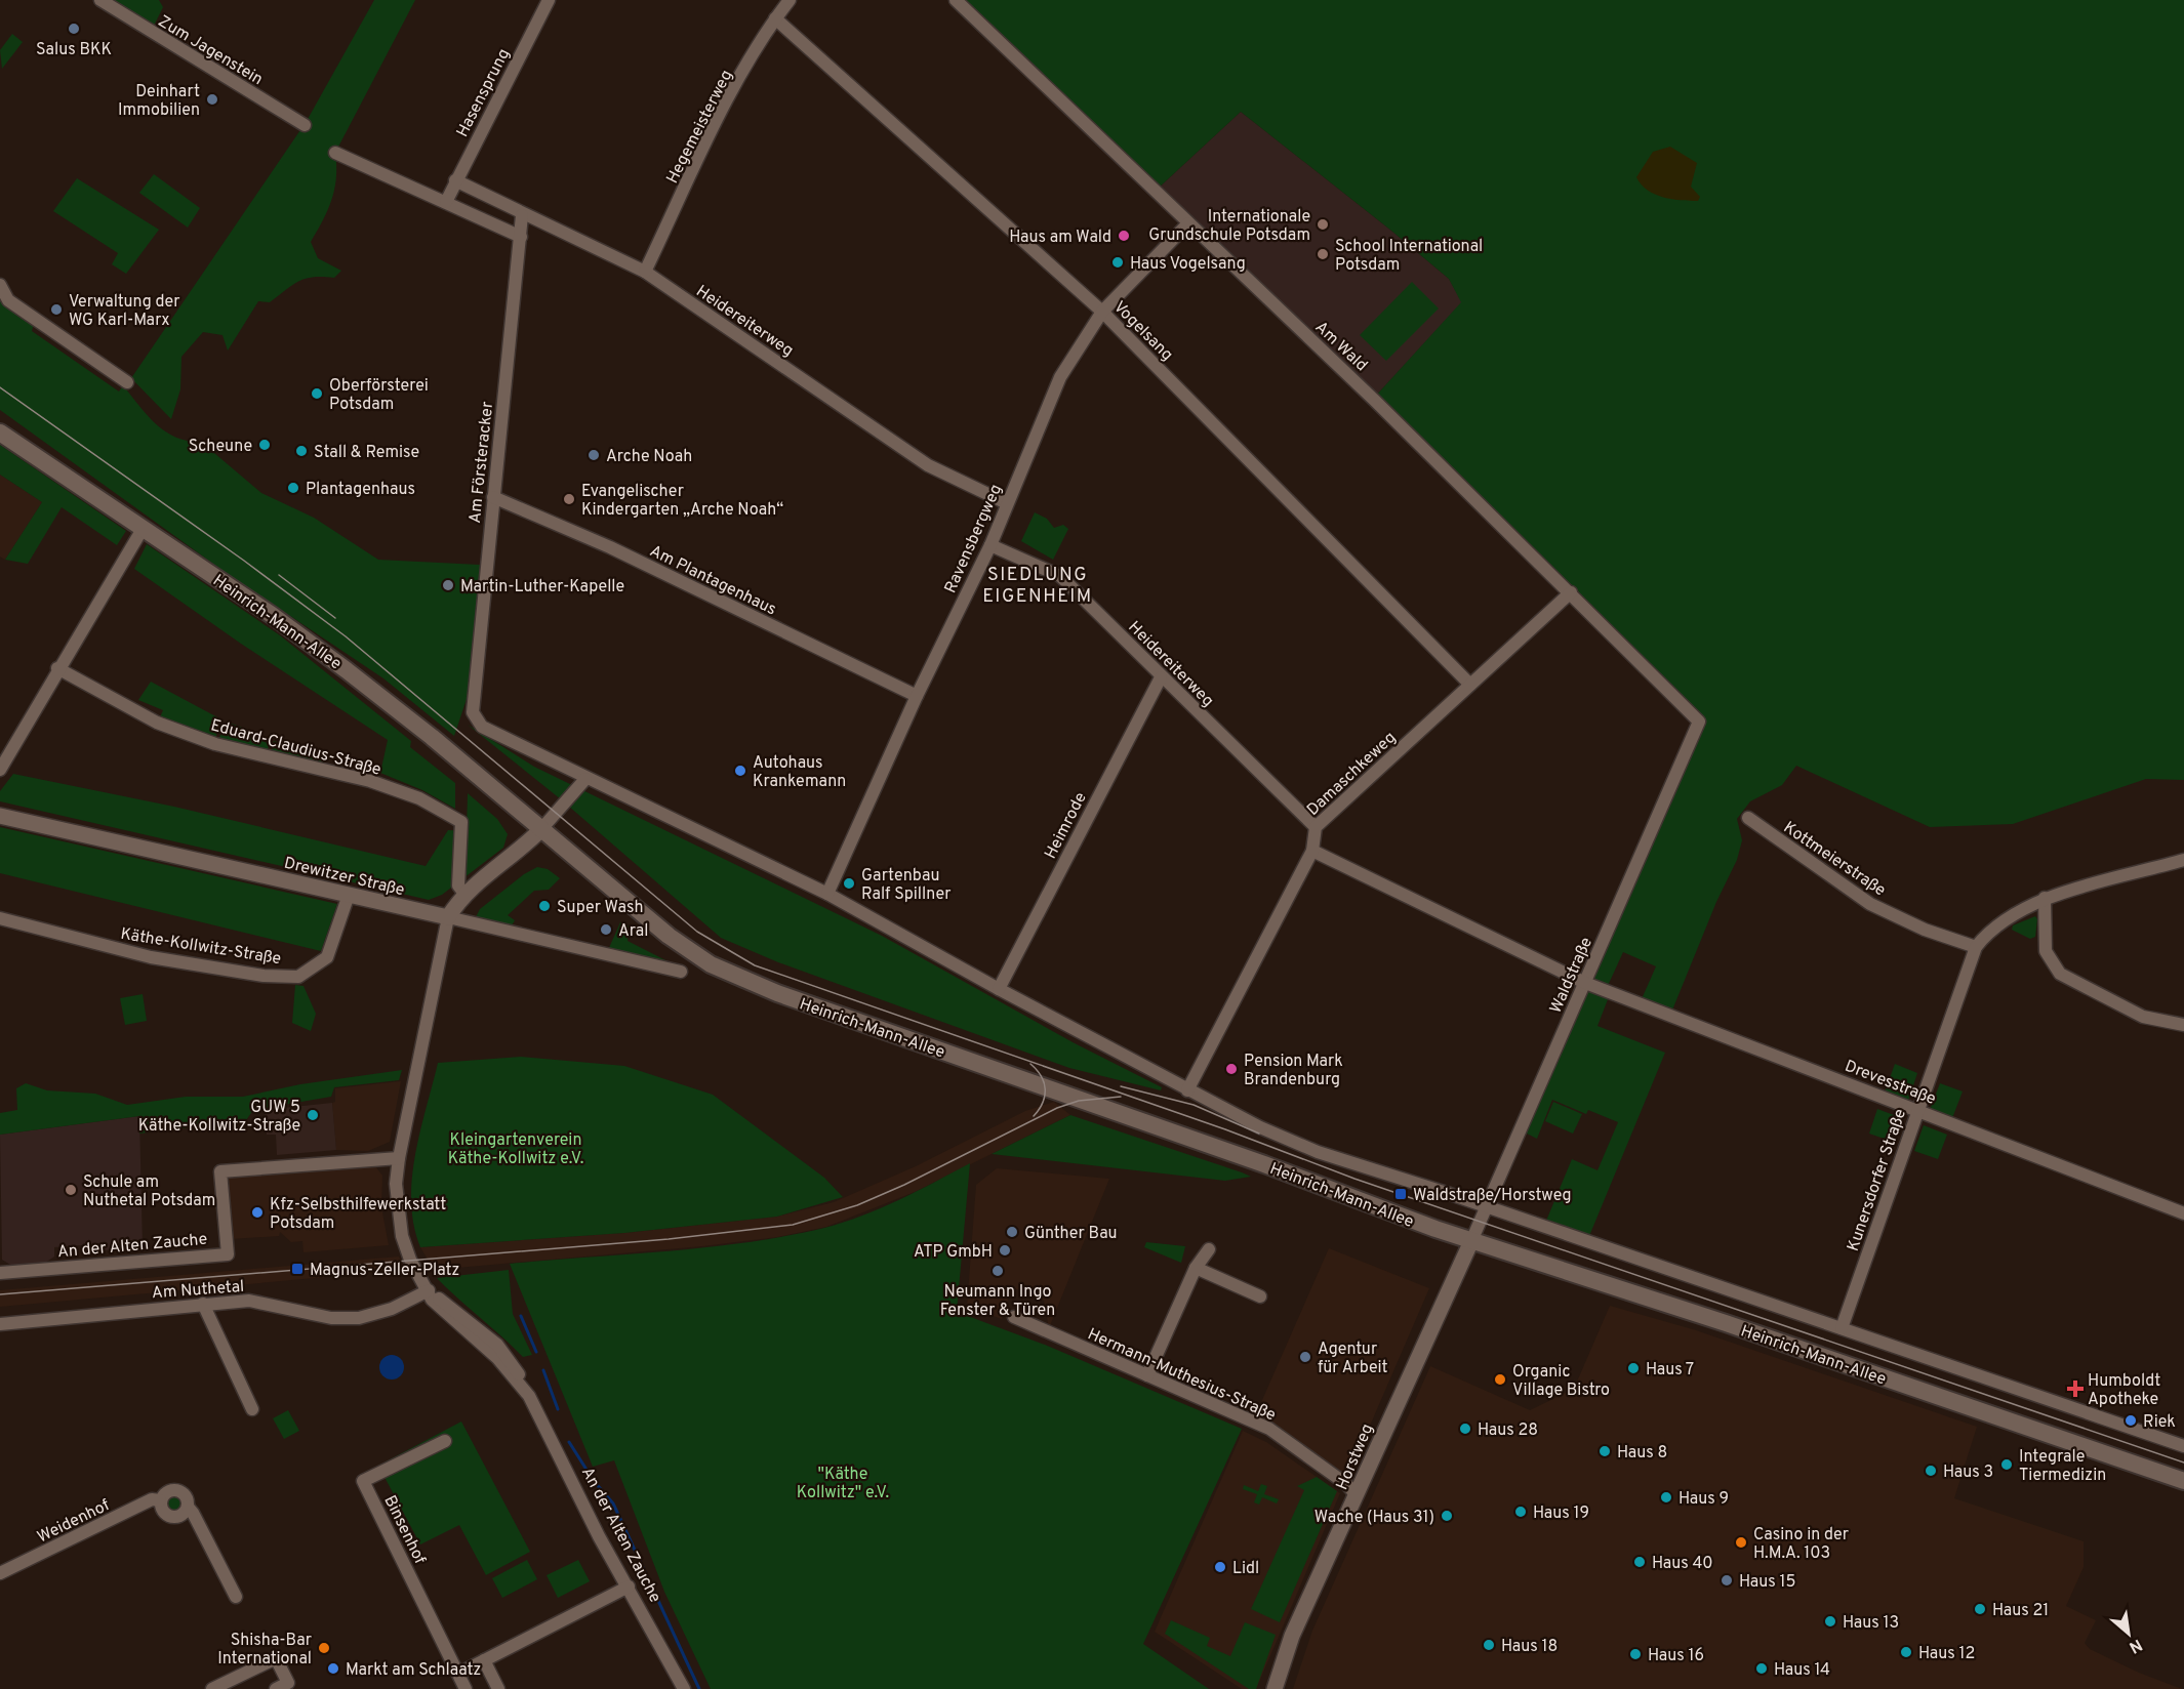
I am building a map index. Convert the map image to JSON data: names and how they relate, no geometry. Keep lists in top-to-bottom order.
{
  "streets": {
    "main road": ["Heinrich-Mann-Allee"],
    "street": [
      "Zum Jagenstein",
      "Hasensprung",
      "Hegemeisterweg",
      "Heidereiterweg",
      "Vogelsang",
      "Am Wald",
      "Am Försteracker",
      "Ravensbergweg",
      "Am Plantagenhaus",
      "Eduard-Claudius-Straße",
      "Damaschkeweg",
      "Heimrode",
      "Kottmeierstraße",
      "Drewitzer Straße",
      "Käthe-Kollwitz-Straße",
      "Waldstraße",
      "Drevesstraße",
      "Kunersdorfer Straße",
      "An der Alten Zauche",
      "Am Nuthetal",
      "Hermann-Muthesius-Straße",
      "Horstweg",
      "Weidenhof",
      "Binsenhof"
    ]
  },
  "crossings": [
    ["Hasensprung", "Heidereiterweg"],
    ["Hegemeisterweg", "Heidereiterweg"],
    ["Hegemeisterweg", "Vogelsang"],
    ["Heidereiterweg", "Am Försteracker"],
    ["Heidereiterweg", "Ravensbergweg"],
    ["Heidereiterweg", "Damaschkeweg"],
    ["Heidereiterweg", "Heimrode"],
    ["Vogelsang", "Ravensbergweg"],
    ["Vogelsang", "Damaschkeweg"],
    ["Am Wald", "Ravensbergweg"],
    ["Am Wald", "Damaschkeweg"],
    ["Am Wald", "Waldstraße"],
    ["Am Försteracker", "Am Plantagenhaus"],
    ["Am Försteracker", "Heinrich-Mann-Allee"],
    ["Ravensbergweg", "Am Plantagenhaus"],
    ["Ravensbergweg", "Heinrich-Mann-Allee"],
    ["Heinrich-Mann-Allee", "Damaschkeweg"],
    ["Heinrich-Mann-Allee", "Heimrode"],
    ["Heinrich-Mann-Allee", "Waldstraße"],
    ["Heinrich-Mann-Allee", "Kunersdorfer Straße"],
    ["Heinrich-Mann-Allee", "An der Alten Zauche"],
    ["Heinrich-Mann-Allee", "Horstweg"],
    ["Eduard-Claudius-Straße", "An der Alten Zauche"],
    ["Kottmeierstraße", "Kunersdorfer Straße"],
    ["Drewitzer Straße", "Käthe-Kollwitz-Straße"],
    ["Drewitzer Straße", "An der Alten Zauche"],
    ["Waldstraße", "Drevesstraße"],
    ["Waldstraße", "Horstweg"],
    ["Drevesstraße", "Kunersdorfer Straße"],
    ["An der Alten Zauche", "Am Nuthetal"],
    ["Hermann-Muthesius-Straße", "Horstweg"]
  ],
  "districts": ["SIEDLUNG EIGENHEIM"],
  "parks": ["Kleingartenverein Käthe-Kollwitz e.V.", "\"Käthe Kollwitz\" e.V."],
  "places": {
    "other": [
      "Salus BKK",
      "Deinhart Immobilien",
      "Internationale Grundschule Potsdam",
      "Haus am Wald",
      "School International Potsdam",
      "Haus Vogelsang",
      "Verwaltung der WG Karl-Marx",
      "Oberförsterei Potsdam",
      "Scheune",
      "Stall & Remise",
      "Arche Noah",
      "Plantagenhaus",
      "Evangelischer Kindergarten „Arche Noah“",
      "Martin-Luther-Kapelle",
      "Autohaus Krankemann",
      "Gartenbau Ralf Spillner",
      "Super Wash",
      "Aral",
      "Pension Mark Brandenburg",
      "GUW 5 Käthe-Kollwitz-Straße",
      "Schule am Nuthetal Potsdam",
      "Kfz-Selbsthilfewerkstatt Potsdam",
      "Günther Bau",
      "ATP GmbH",
      "Neumann Ingo Fenster & Türen",
      "Agentur für Arbeit",
      "Haus 7",
      "Organic Village Bistro",
      "Riek",
      "Haus 28",
      "Haus 8",
      "Integrale Tiermedizin",
      "Haus 3",
      "Haus 9",
      "Haus 19",
      "Wache (Haus 31)",
      "Casino in der H.M.A. 103",
      "Haus 40",
      "Lidl",
      "Haus 15",
      "Haus 21",
      "Haus 13",
      "Haus 18",
      "Shisha-Bar International",
      "Haus 12",
      "Haus 16",
      "Markt am Schlaatz",
      "Haus 14"
    ],
    "transit": ["Waldstraße/Horstweg", "Magnus-Zeller-Platz"],
    "health": ["Humboldt Apotheke"]
  },
  "north": "bottom right"
}
